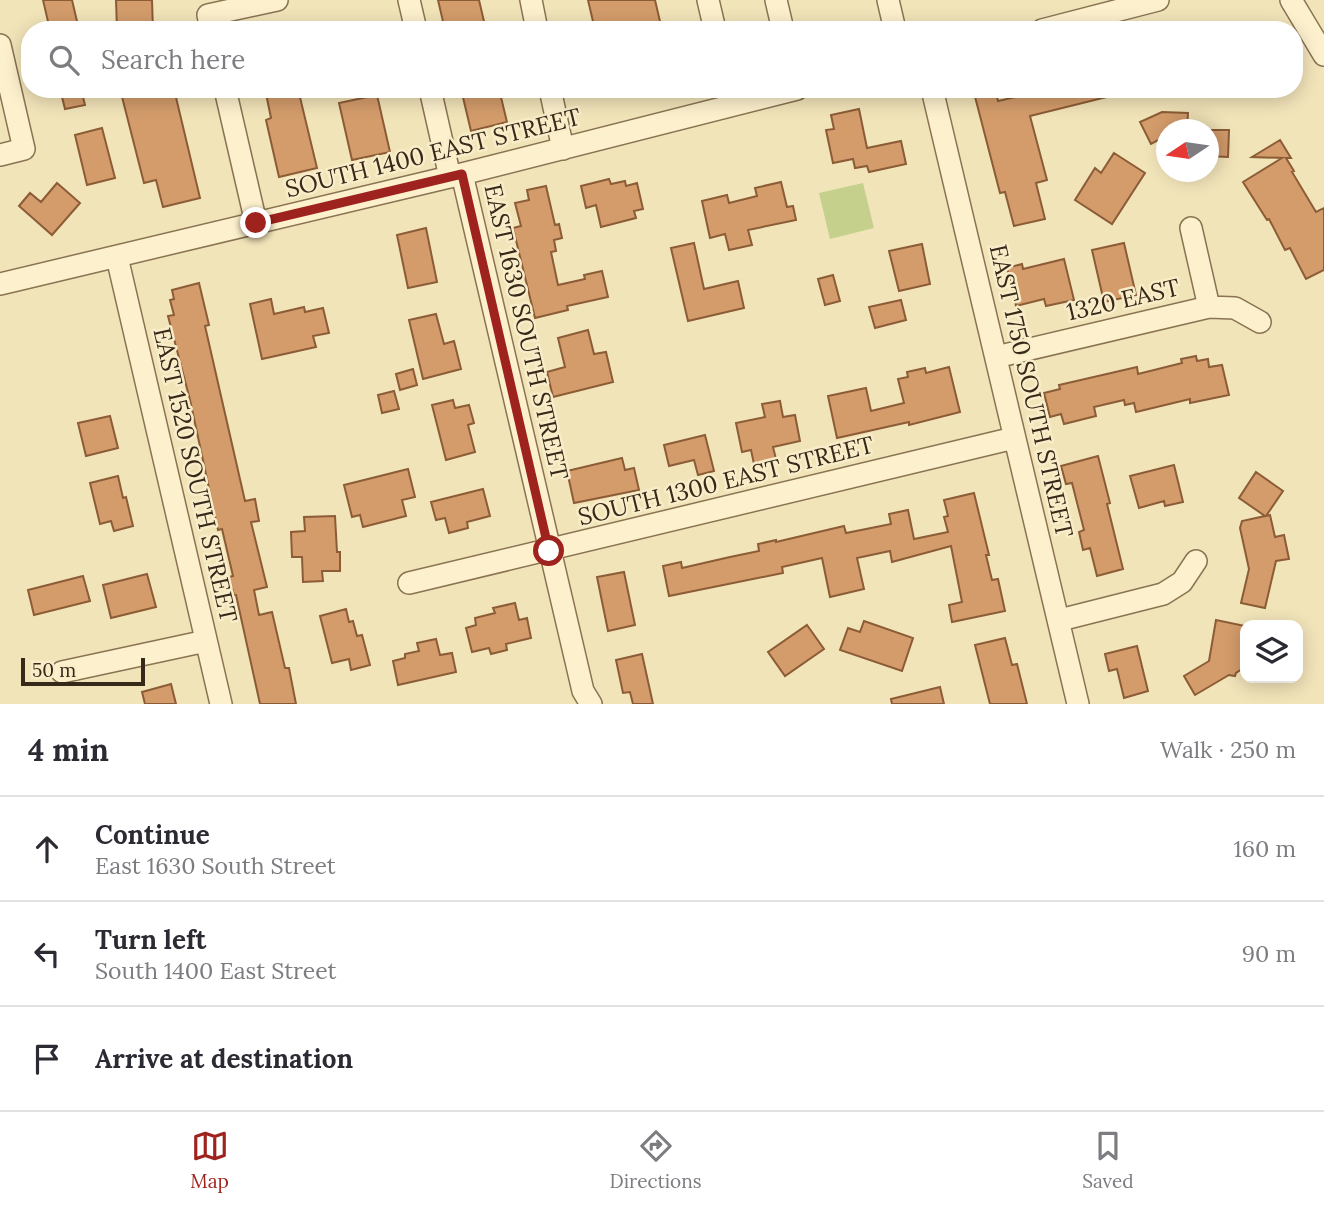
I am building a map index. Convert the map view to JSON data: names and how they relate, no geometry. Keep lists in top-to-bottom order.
{
  "streets": {
    "street": [
      "SOUTH 1400 EAST STREET",
      "1320 EAST",
      "EAST 1630 SOUTH STREET",
      "EAST 1750 SOUTH STREET",
      "EAST 1520 SOUTH STREET",
      "SOUTH 1300 EAST STREET"
    ]
  },
  "crossings": [
    ["SOUTH 1400 EAST STREET", "EAST 1630 SOUTH STREET"],
    ["SOUTH 1400 EAST STREET", "EAST 1520 SOUTH STREET"],
    ["1320 EAST", "EAST 1750 SOUTH STREET"],
    ["EAST 1630 SOUTH STREET", "SOUTH 1300 EAST STREET"],
    ["EAST 1750 SOUTH STREET", "SOUTH 1300 EAST STREET"]
  ],
  "scale_bar": "50 m",
  "north": "left",
  "page": {
    "search": "Search here",
    "scale": "50 m",
    "heading": ["4 min", "Walk · 250 m"],
    "list": [
      ["Continue", "East 1630 South Street", "160 m"],
      ["Turn left", "South 1400 East Street", "90 m"],
      "Arrive at destination"
    ],
    "nav": ["Map", "Directions", "Saved"]
  }
}
